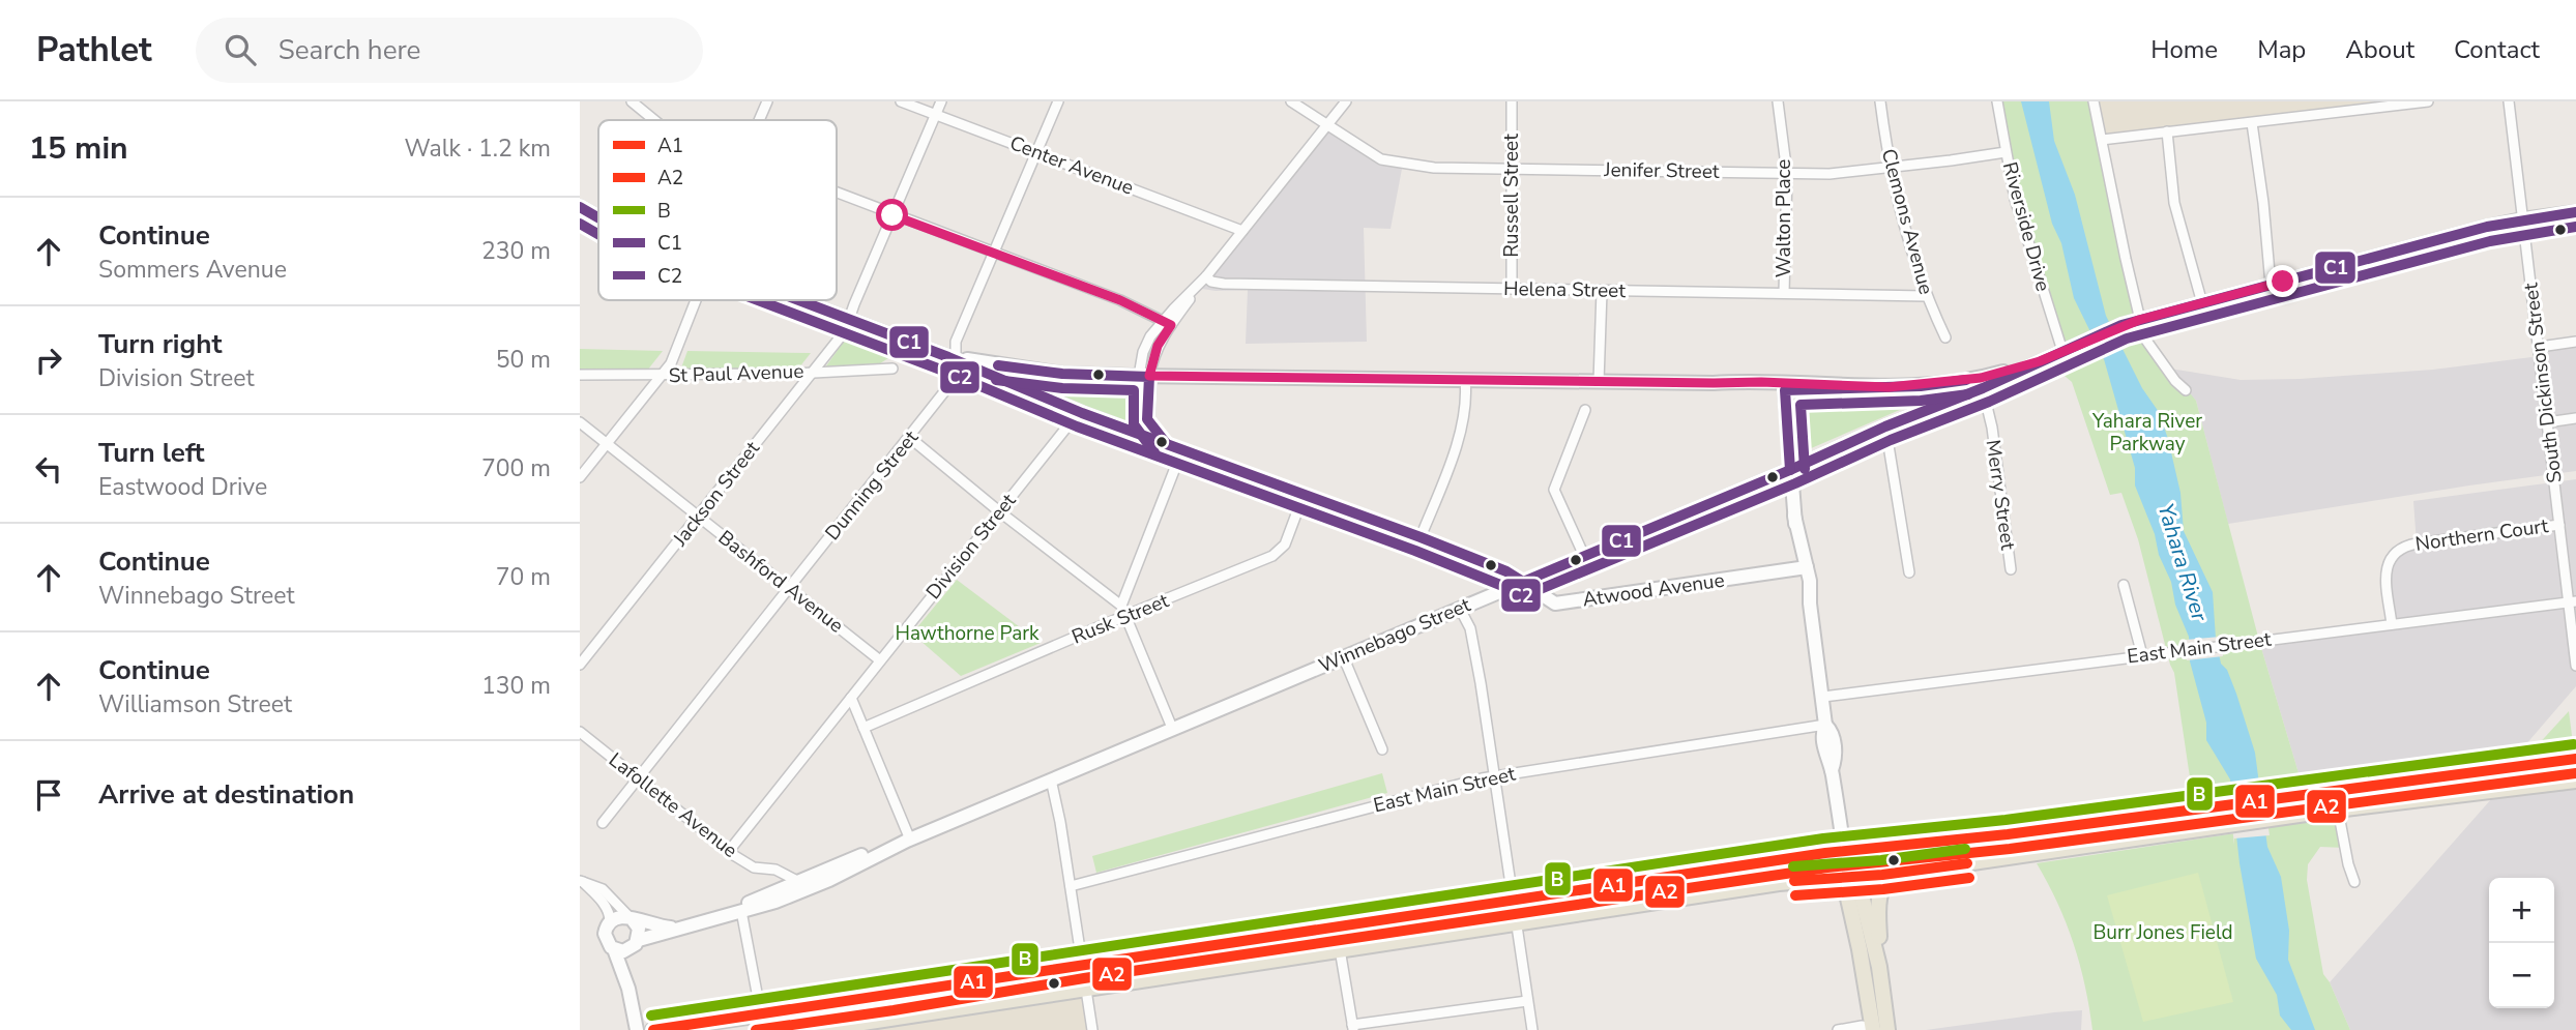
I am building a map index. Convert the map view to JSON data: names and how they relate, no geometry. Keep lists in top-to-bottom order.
{
  "streets": {
    "street": [
      "Center Avenue",
      "Jenifer Street",
      "Russell Street",
      "Walton Place",
      "Clemons Avenue",
      "Riverside Drive",
      "Helena Street",
      "St Paul Avenue",
      "South Dickinson Street",
      "Dunning Street",
      "Jackson Street",
      "Merry Street",
      "Northern Court",
      "Division Street",
      "Bashford Avenue",
      "Atwood Avenue",
      "Rusk Street",
      "Winnebago Street",
      "East Main Street",
      "Lafollette Avenue"
    ]
  },
  "crossings": [
    ["Center Avenue", "Dunning Street"],
    ["Center Avenue", "Jackson Street"],
    ["Jenifer Street", "Russell Street"],
    ["Jenifer Street", "Walton Place"],
    ["Jenifer Street", "Clemons Avenue"],
    ["Jenifer Street", "Riverside Drive"],
    ["Russell Street", "Helena Street"],
    ["Walton Place", "Helena Street"],
    ["Clemons Avenue", "Helena Street"],
    ["St Paul Avenue", "Jackson Street"],
    ["South Dickinson Street", "Northern Court"],
    ["South Dickinson Street", "East Main Street"],
    ["Dunning Street", "Bashford Avenue"],
    ["Dunning Street", "Atwood Avenue"],
    ["Dunning Street", "Lafollette Avenue"],
    ["Jackson Street", "Bashford Avenue"],
    ["Jackson Street", "Atwood Avenue"],
    ["Merry Street", "Winnebago Street"],
    ["Northern Court", "East Main Street"],
    ["Division Street", "Bashford Avenue"],
    ["Division Street", "Atwood Avenue"],
    ["Division Street", "Lafollette Avenue"],
    ["Atwood Avenue", "Rusk Street"],
    ["Atwood Avenue", "Winnebago Street"],
    ["Winnebago Street", "Lafollette Avenue"]
  ],
  "water": ["Yahara River"],
  "parks": ["Yahara River Parkway", "Hawthorne Park", "Burr Jones Field"],
  "lines": [
    "transit line C1",
    "transit line C2",
    "transit line B",
    "transit line A1",
    "transit line A2"
  ],
  "legend": [
    "A1",
    "A2",
    "B",
    "C1",
    "C2"
  ],
  "page": {
    "header": "Pathlet",
    "search": "Search here",
    "nav": [
      "Home",
      "Map",
      "About",
      "Contact"
    ],
    "heading": ["15 min", "Walk · 1.2 km"],
    "list": [
      ["Continue", "Sommers Avenue", "230 m"],
      ["Turn right", "Division Street", "50 m"],
      ["Turn left", "Eastwood Drive", "700 m"],
      ["Continue", "Winnebago Street", "70 m"],
      ["Continue", "Williamson Street", "130 m"],
      "Arrive at destination"
    ],
    "map_buttons": ["+", "−"]
  }
}
